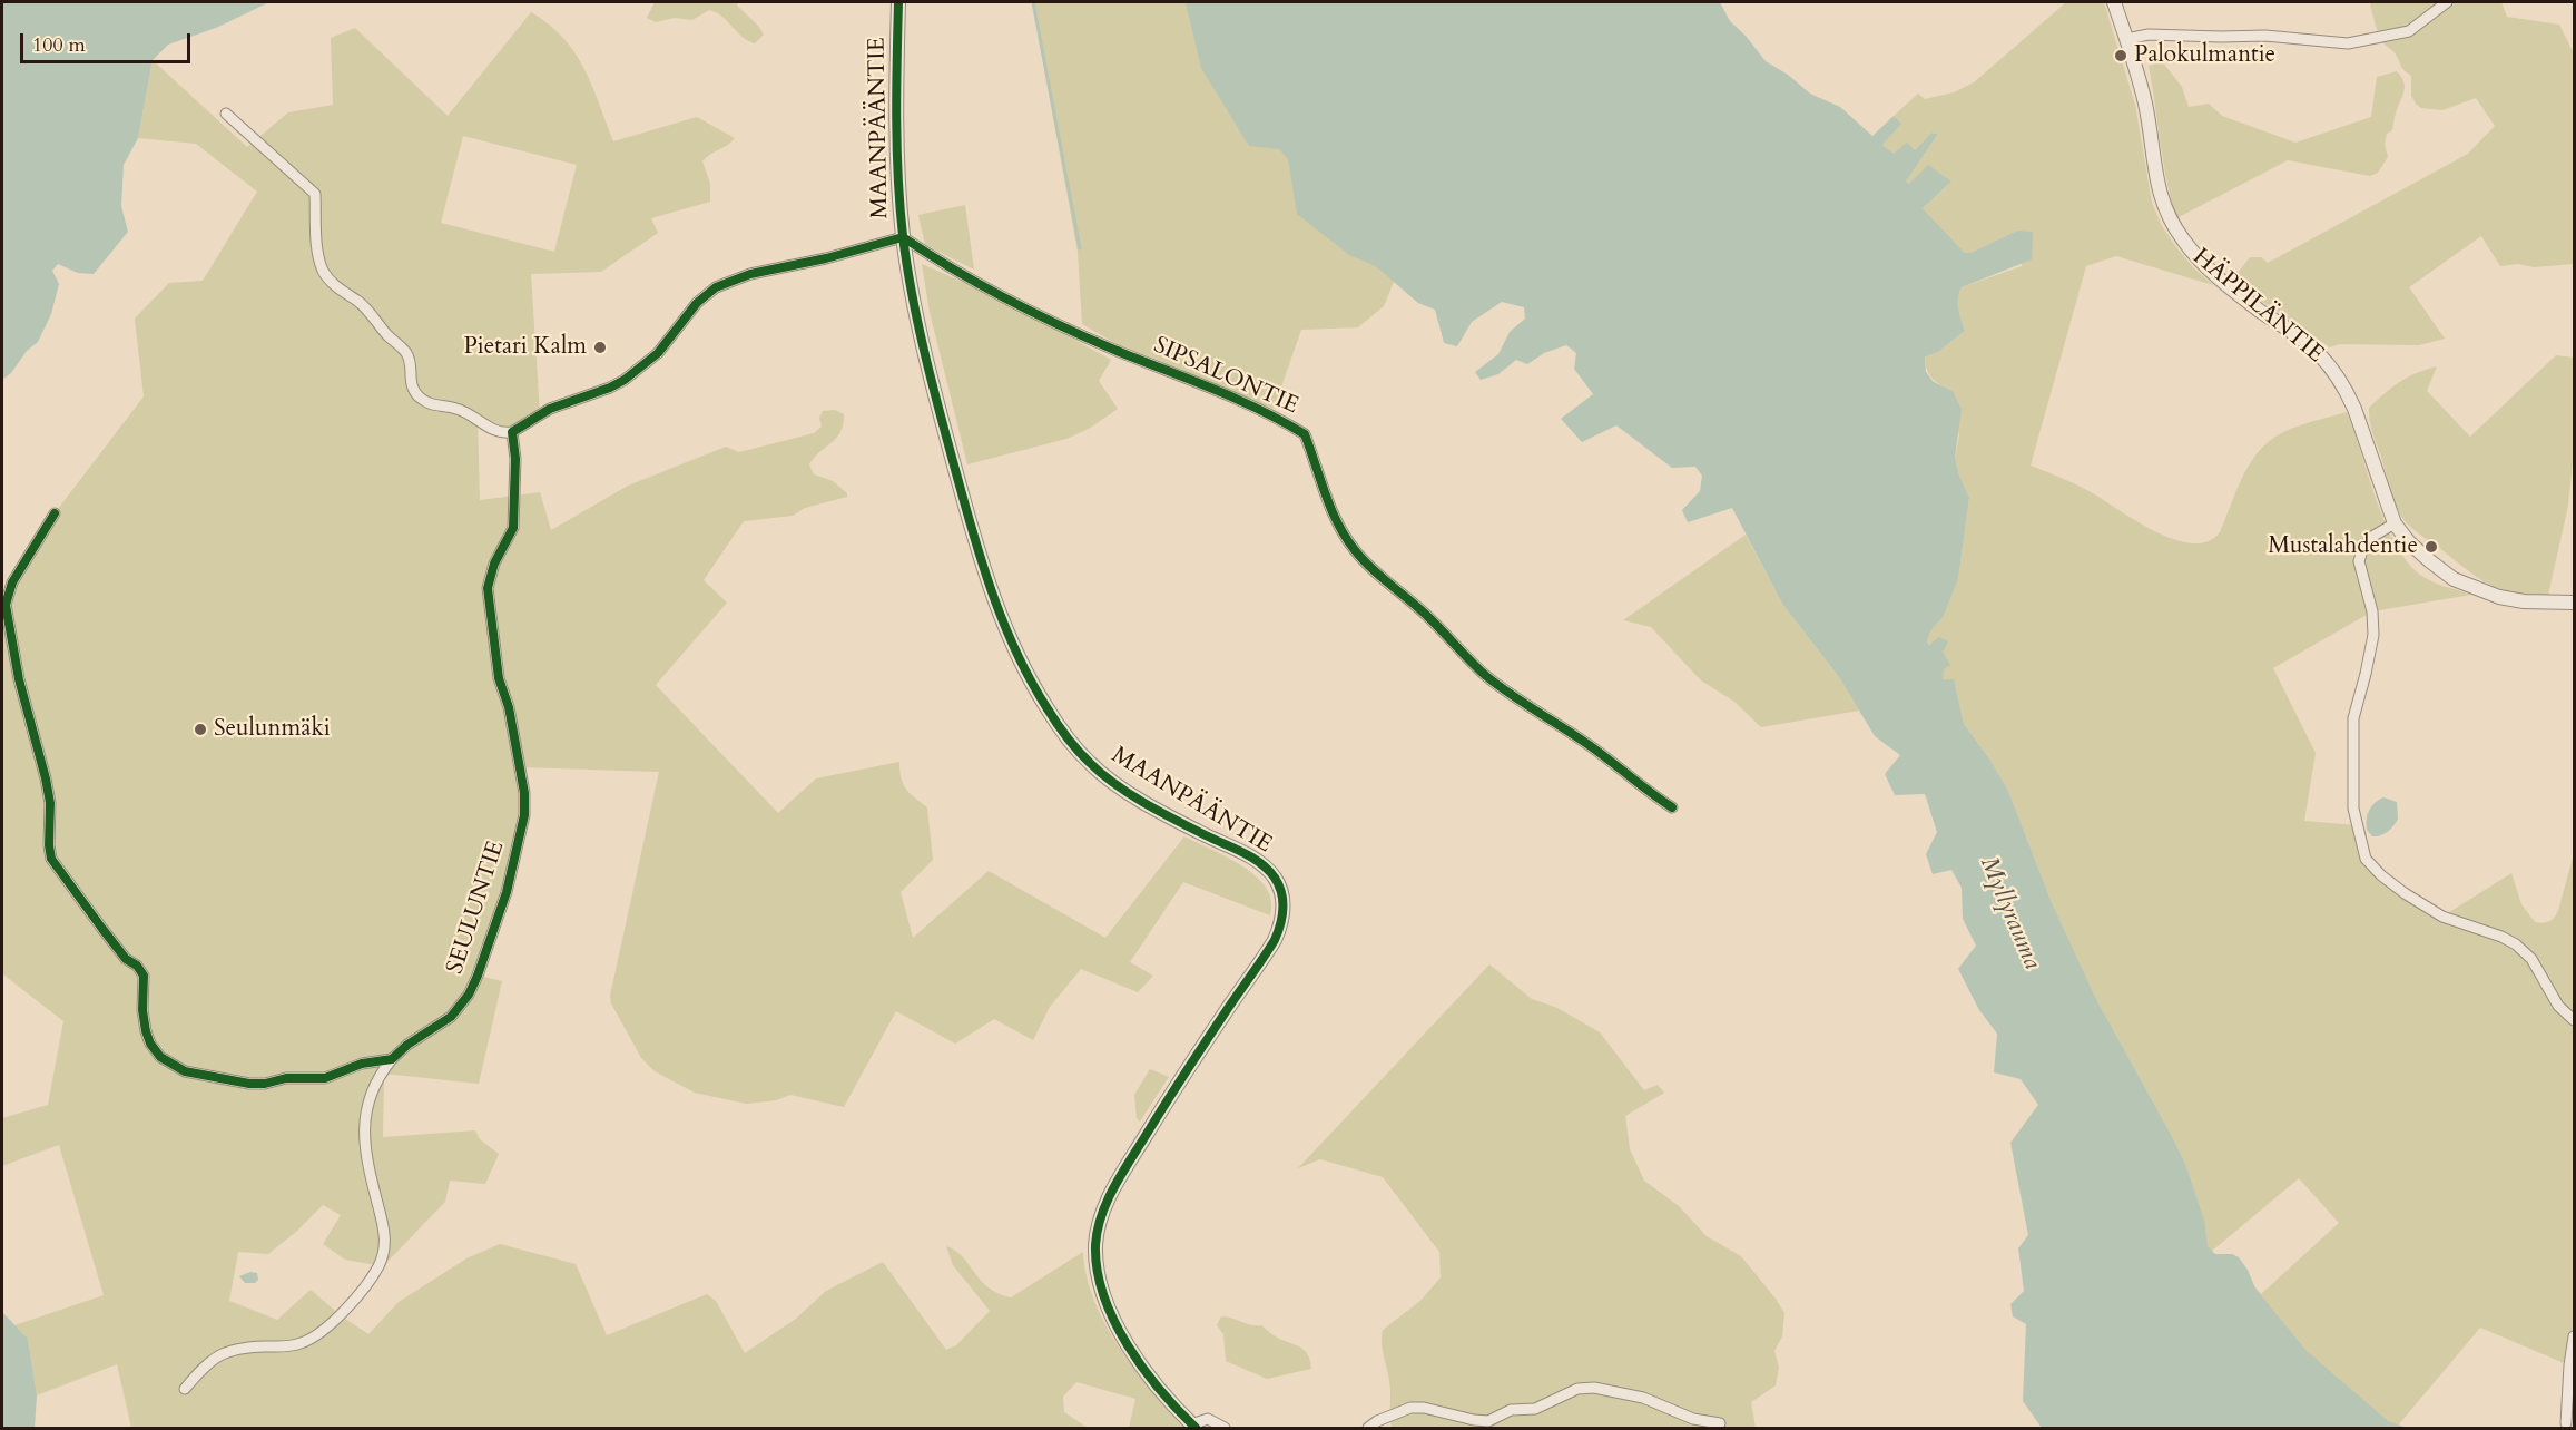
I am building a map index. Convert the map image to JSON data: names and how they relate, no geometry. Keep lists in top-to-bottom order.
{
  "streets": {
    "street": [
      "MAANPÄÄNTIE",
      "HÄPPILÄNTIE",
      "SIPSALONTIE",
      "SEULUNTIE"
    ]
  },
  "crossings": [
    ["MAANPÄÄNTIE", "SIPSALONTIE"]
  ],
  "water": ["Myllyrauma"],
  "places": [
    "Palokulmantie",
    "Pietari Kalm",
    "Mustalahdentie",
    "Seulunmäki"
  ],
  "scale_bar": "100 m"
}
